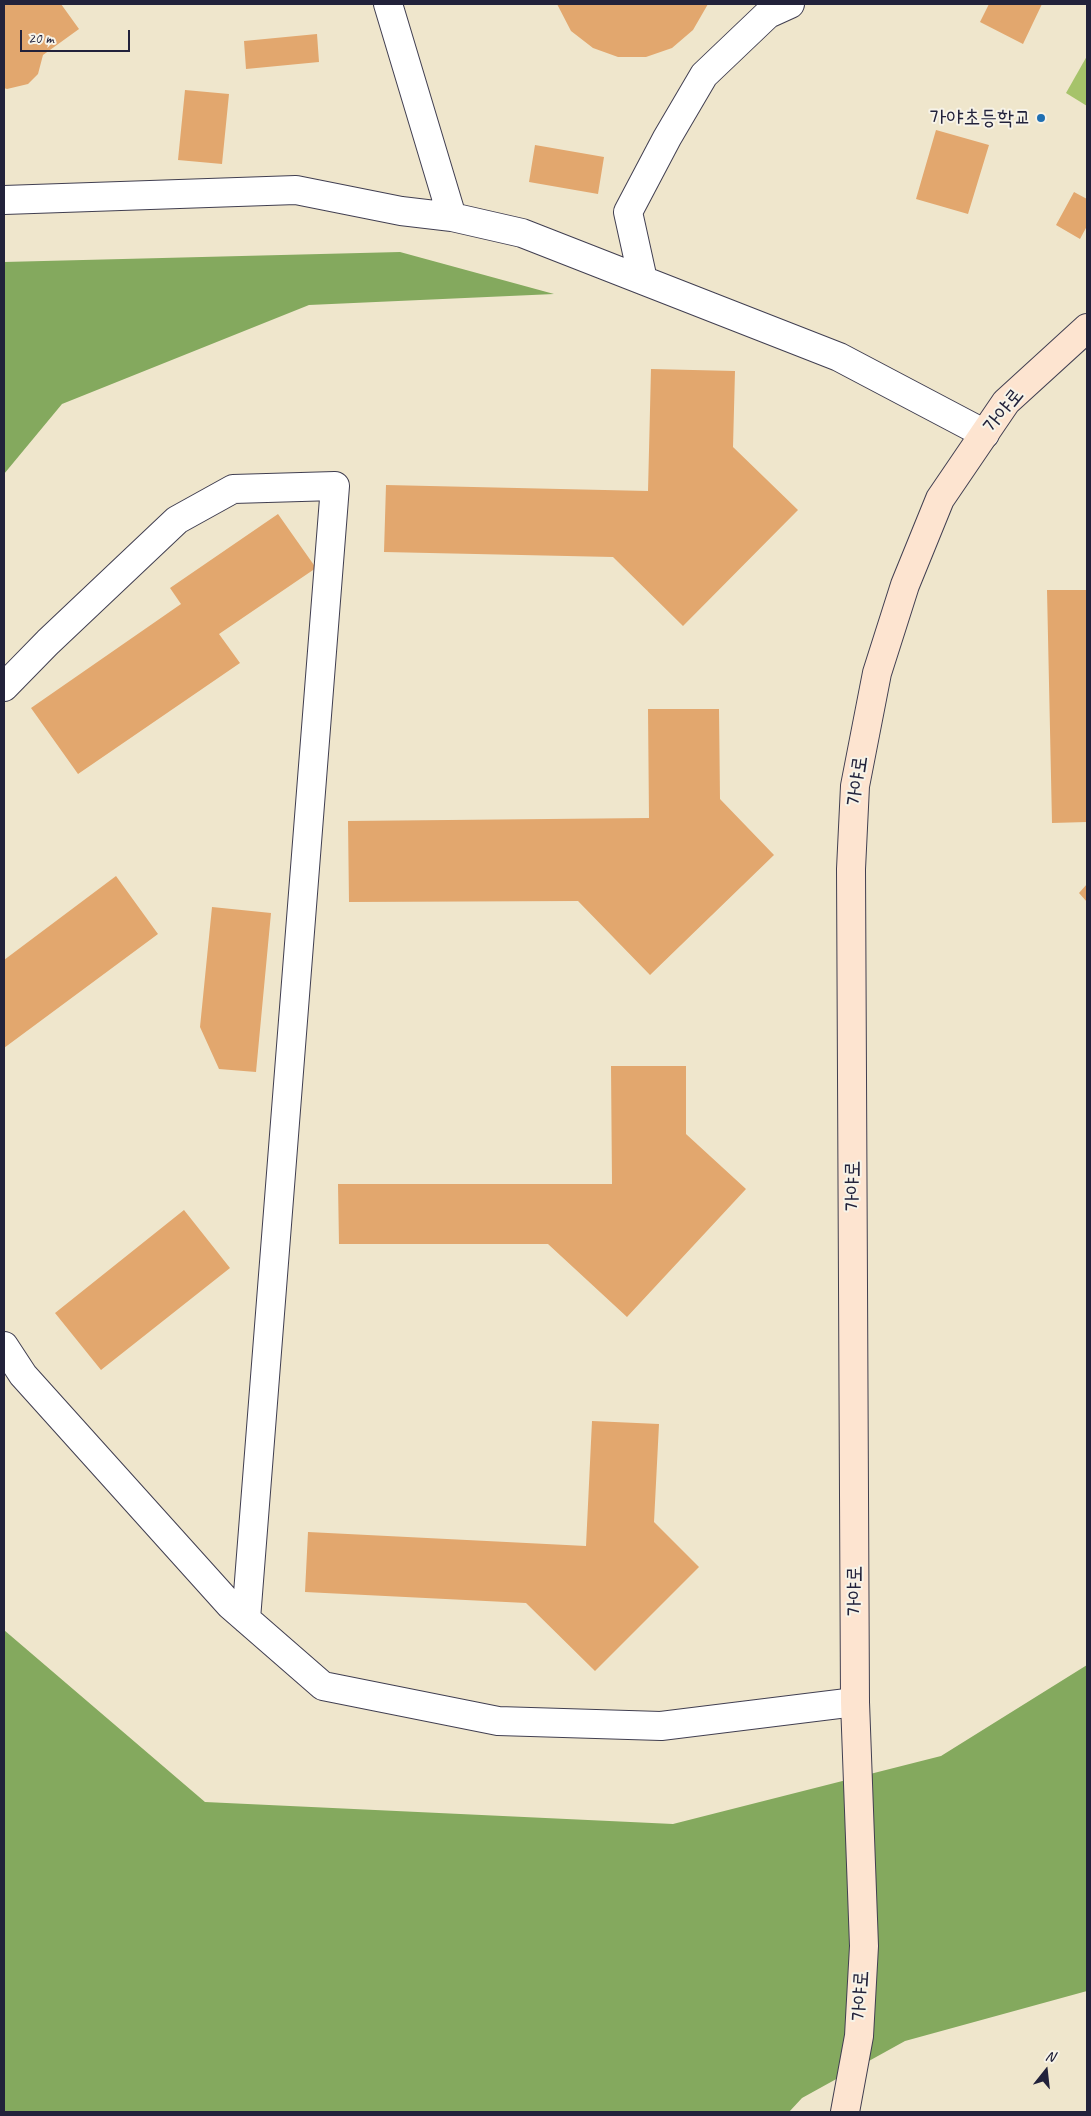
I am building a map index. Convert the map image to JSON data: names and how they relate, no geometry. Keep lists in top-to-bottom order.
{
  "streets": {
    "street": ["가야로"]
  },
  "places": ["가야초등학교"],
  "scale_bar": "20 m",
  "north": "top"
}
